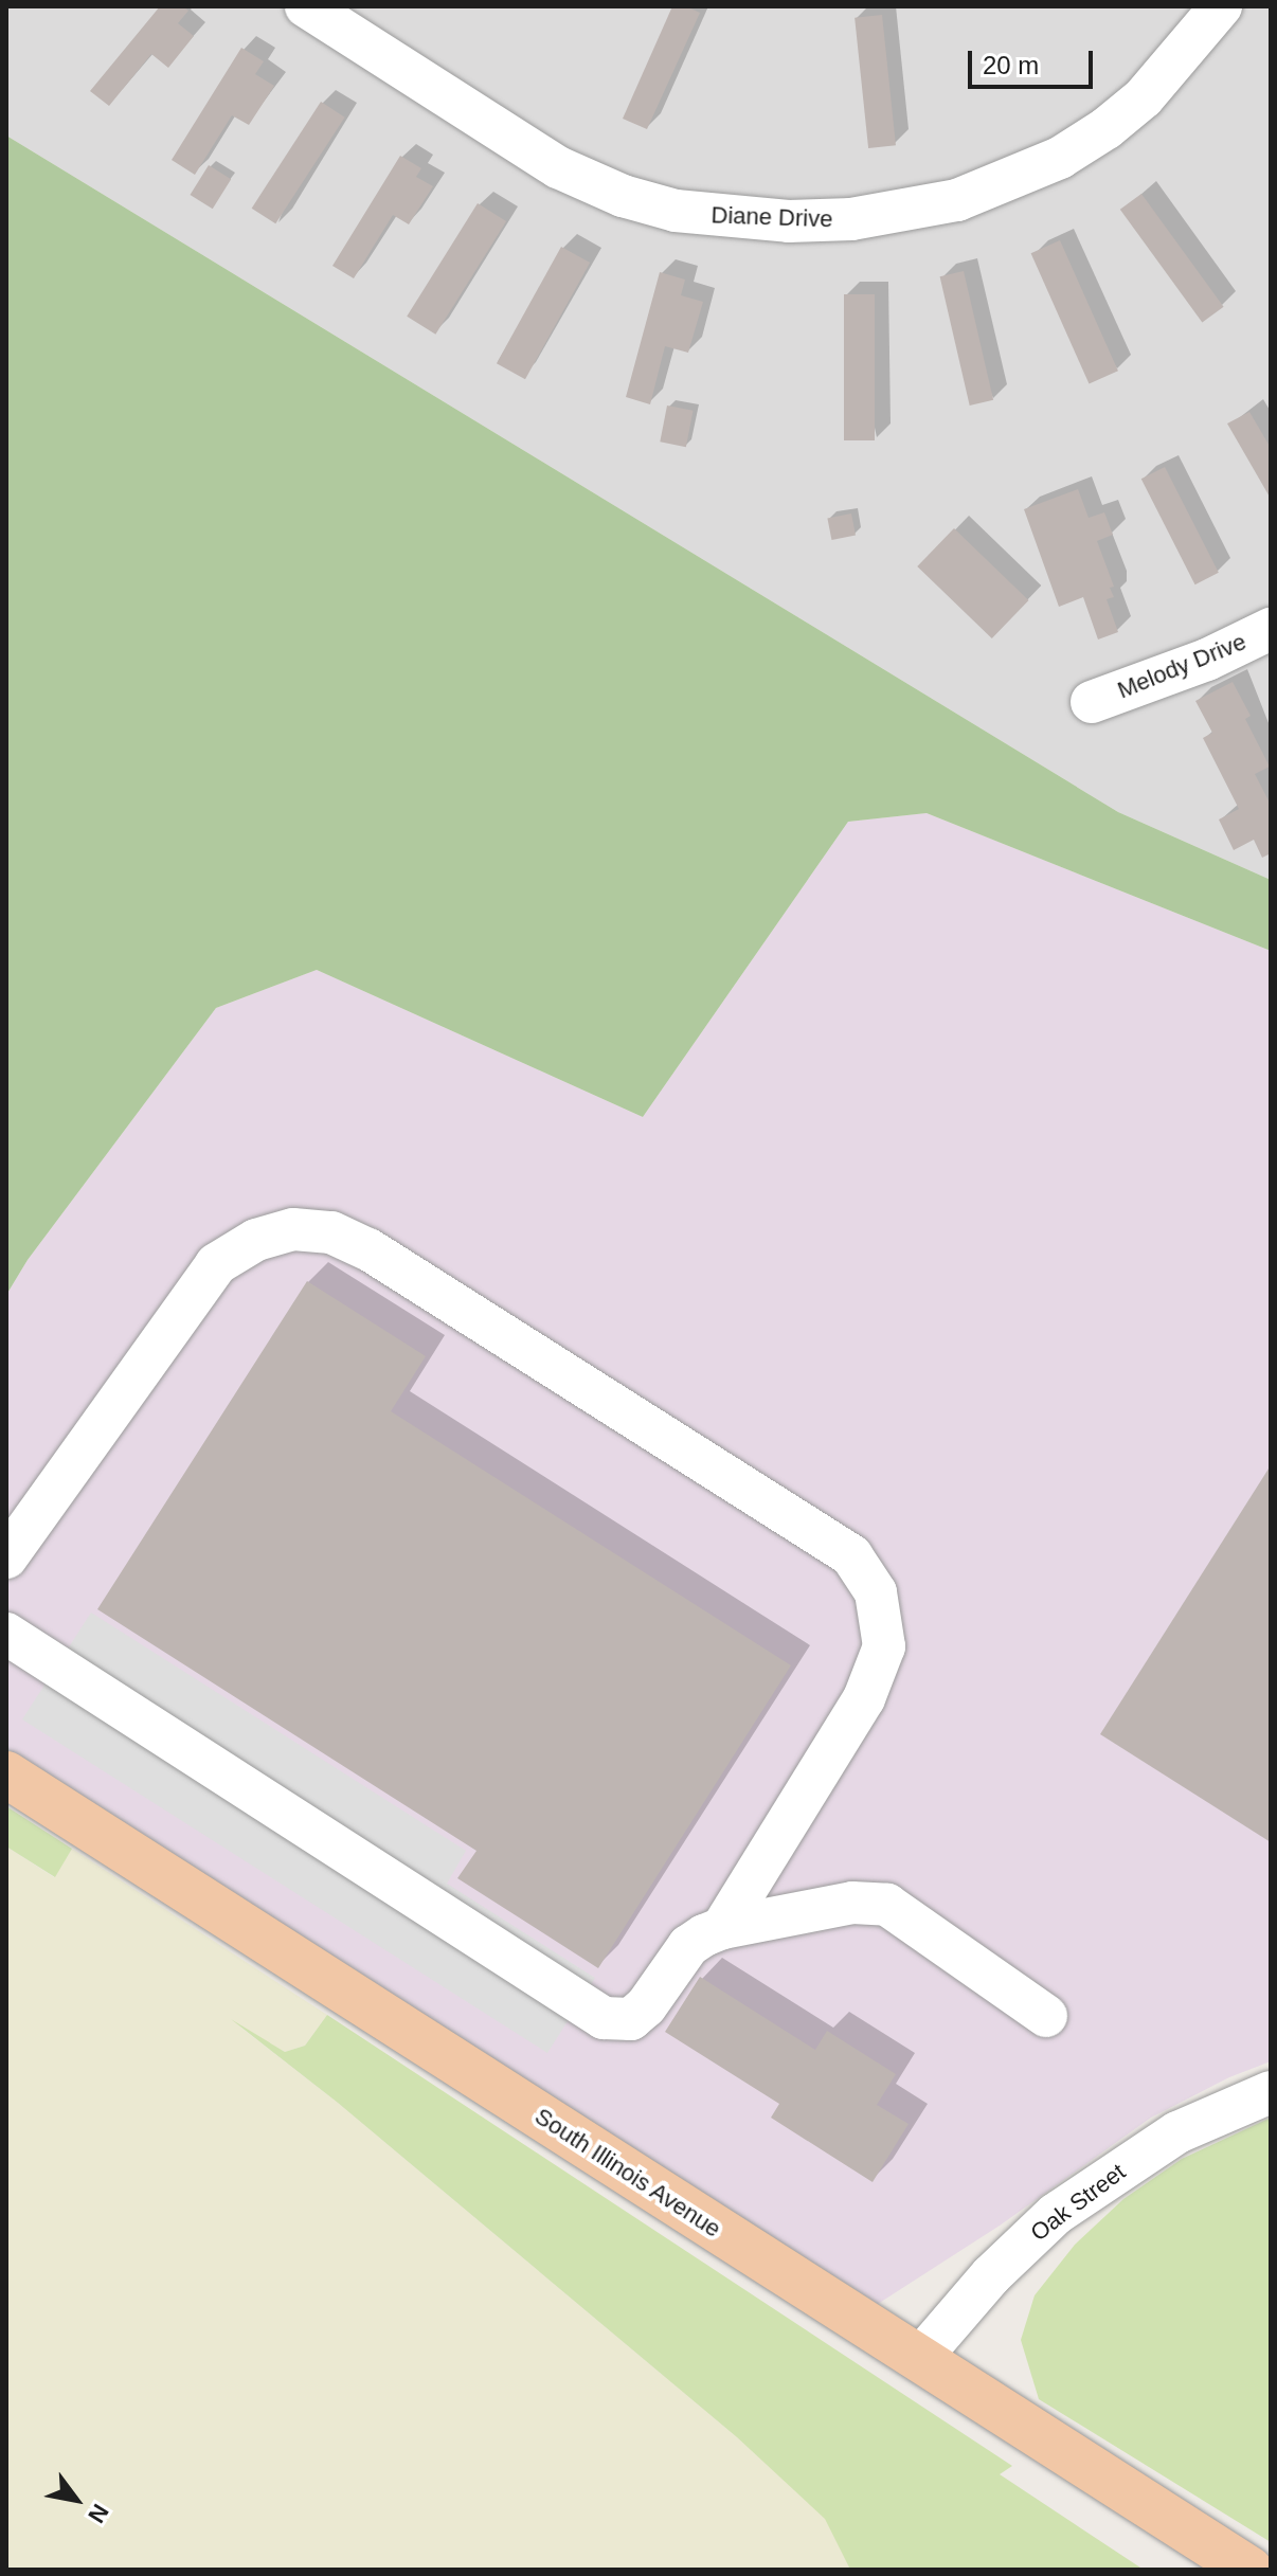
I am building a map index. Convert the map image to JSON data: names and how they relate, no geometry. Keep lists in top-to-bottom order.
{
  "streets": {
    "main road": ["South Illinois Avenue"],
    "street": ["Diane Drive", "Melody Drive", "Oak Street"]
  },
  "crossings": [
    ["South Illinois Avenue", "Oak Street"]
  ],
  "scale_bar": "20 m",
  "north": "bottom right"
}
